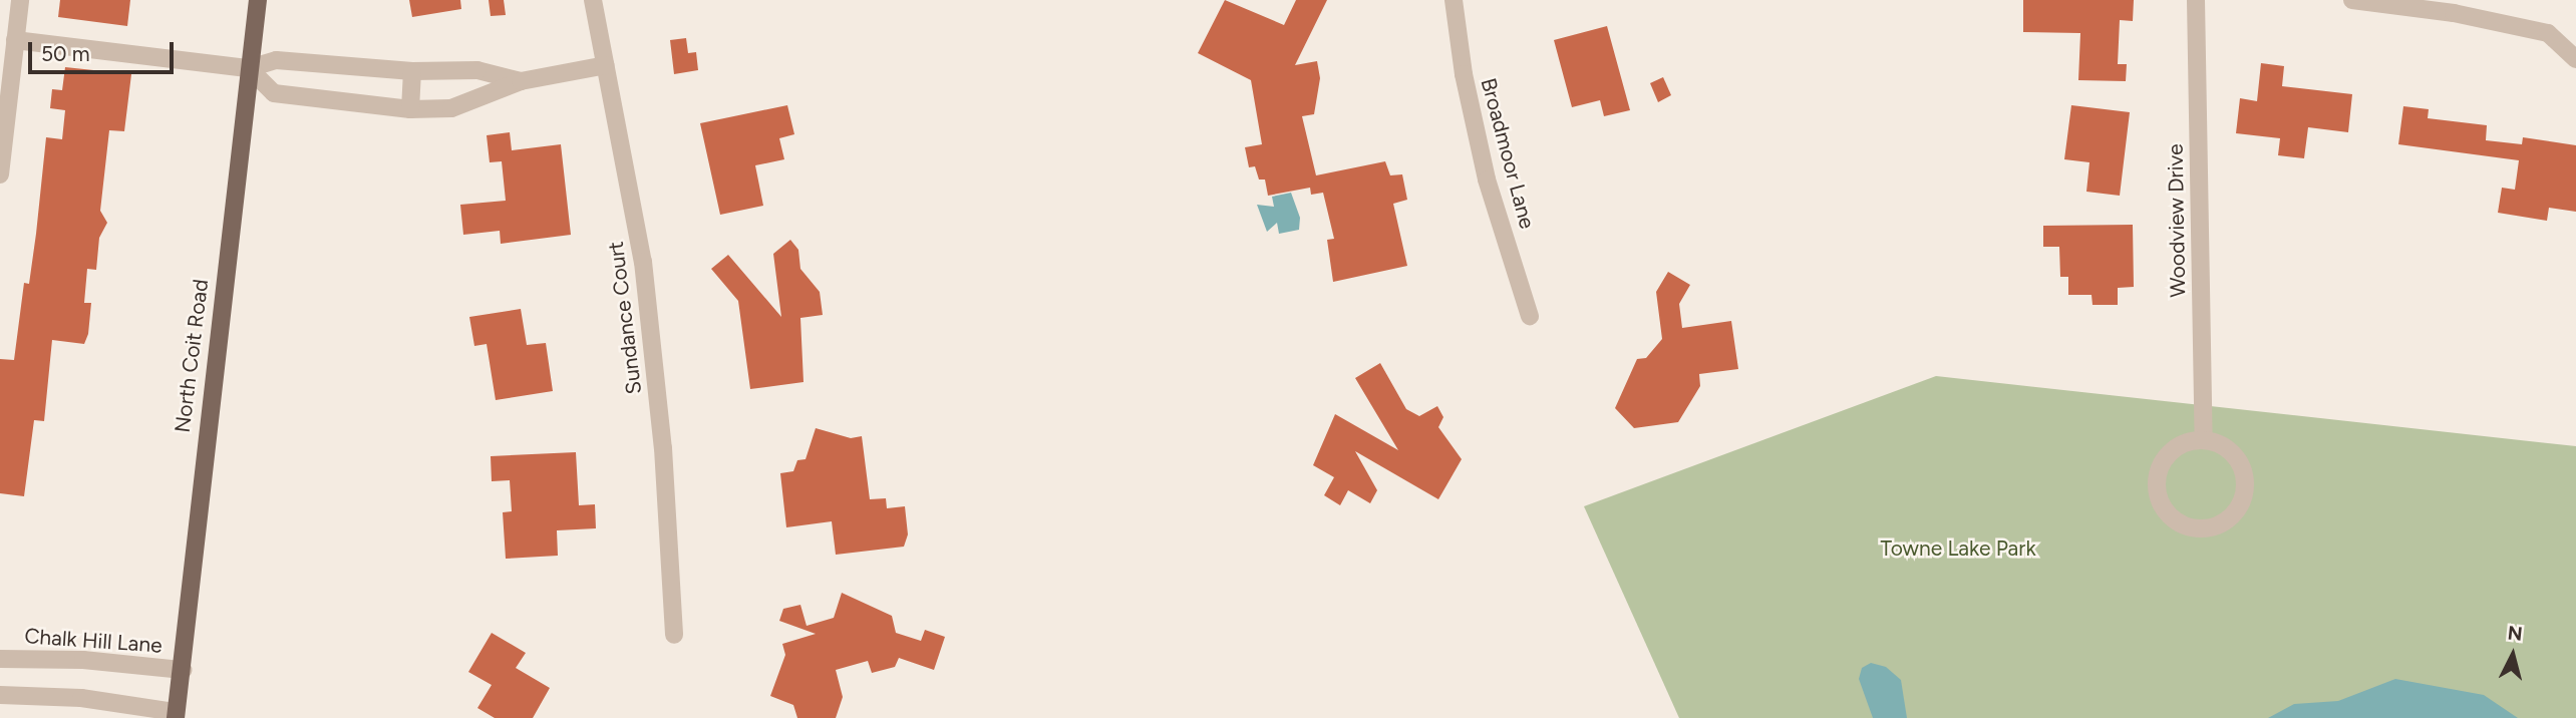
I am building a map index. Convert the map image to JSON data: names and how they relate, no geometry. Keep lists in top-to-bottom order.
{
  "streets": {
    "main road": ["North Coit Road"],
    "street": [
      "Broadmoor Lane",
      "Woodview Drive",
      "Sundance Court",
      "Chalk Hill Lane"
    ]
  },
  "crossings": [
    ["North Coit Road", "Chalk Hill Lane"]
  ],
  "parks": ["Towne Lake Park"],
  "scale_bar": "50 m",
  "north": "top"
}
